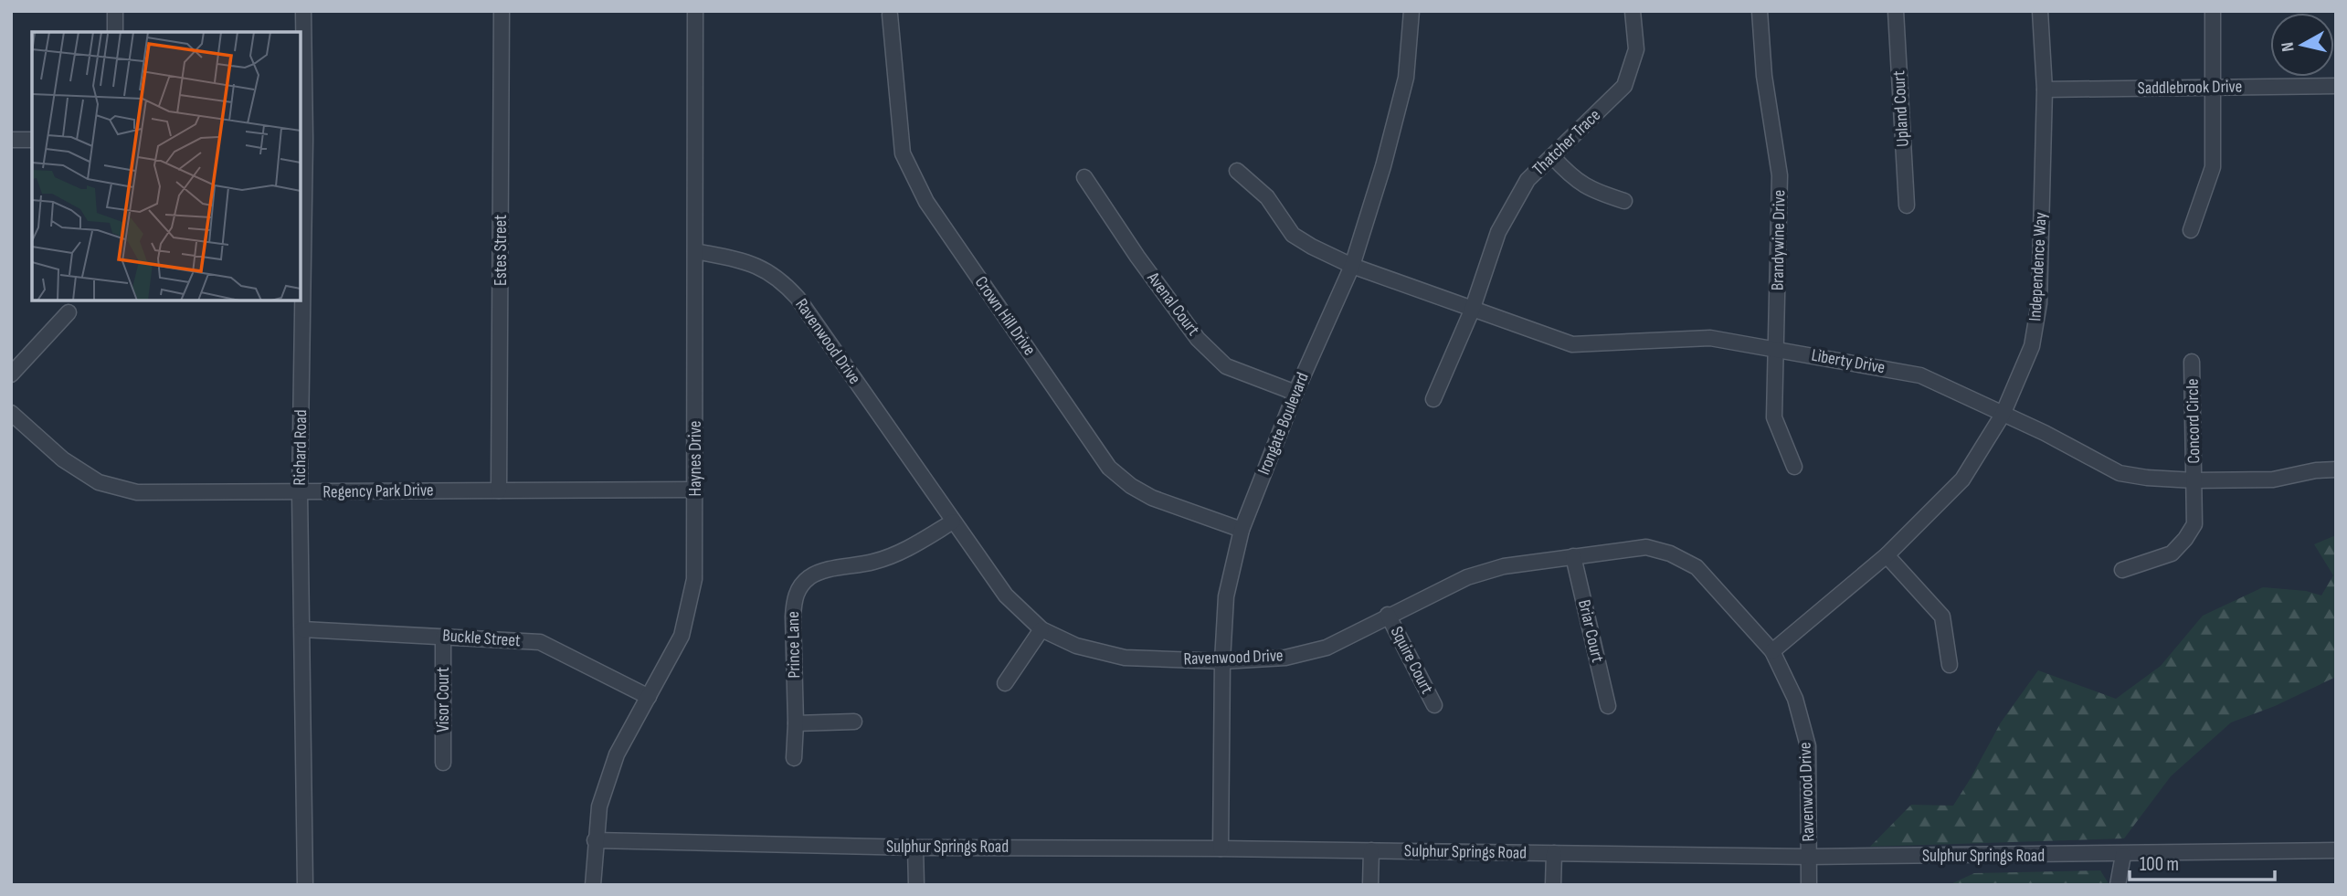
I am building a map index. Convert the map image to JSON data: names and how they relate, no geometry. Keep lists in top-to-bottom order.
{
  "streets": {
    "street": [
      "Saddlebrook Drive",
      "Upland Court",
      "Thatcher Trace",
      "Brandywine Drive",
      "Estes Street",
      "Independence Way",
      "Avenal Court",
      "Crown Hill Drive",
      "Ravenwood Drive",
      "Liberty Drive",
      "Concord Circle",
      "Irongate Boulevard",
      "Richard Road",
      "Haynes Drive",
      "Regency Park Drive",
      "Briar Court",
      "Buckle Street",
      "Prince Lane",
      "Squire Court",
      "Visor Court",
      "Sulphur Springs Road"
    ]
  },
  "crossings": [
    ["Saddlebrook Drive", "Independence Way"],
    ["Thatcher Trace", "Liberty Drive"],
    ["Brandywine Drive", "Liberty Drive"],
    ["Estes Street", "Regency Park Drive"],
    ["Independence Way", "Ravenwood Drive"],
    ["Independence Way", "Liberty Drive"],
    ["Avenal Court", "Irongate Boulevard"],
    ["Crown Hill Drive", "Irongate Boulevard"],
    ["Ravenwood Drive", "Irongate Boulevard"],
    ["Ravenwood Drive", "Haynes Drive"],
    ["Ravenwood Drive", "Briar Court"],
    ["Ravenwood Drive", "Prince Lane"],
    ["Ravenwood Drive", "Squire Court"],
    ["Ravenwood Drive", "Sulphur Springs Road"],
    ["Liberty Drive", "Concord Circle"],
    ["Liberty Drive", "Irongate Boulevard"],
    ["Irongate Boulevard", "Sulphur Springs Road"],
    ["Richard Road", "Regency Park Drive"],
    ["Richard Road", "Buckle Street"],
    ["Haynes Drive", "Regency Park Drive"],
    ["Haynes Drive", "Buckle Street"],
    ["Haynes Drive", "Sulphur Springs Road"],
    ["Buckle Street", "Visor Court"]
  ],
  "scale_bar": "100 m",
  "north": "left"
}
